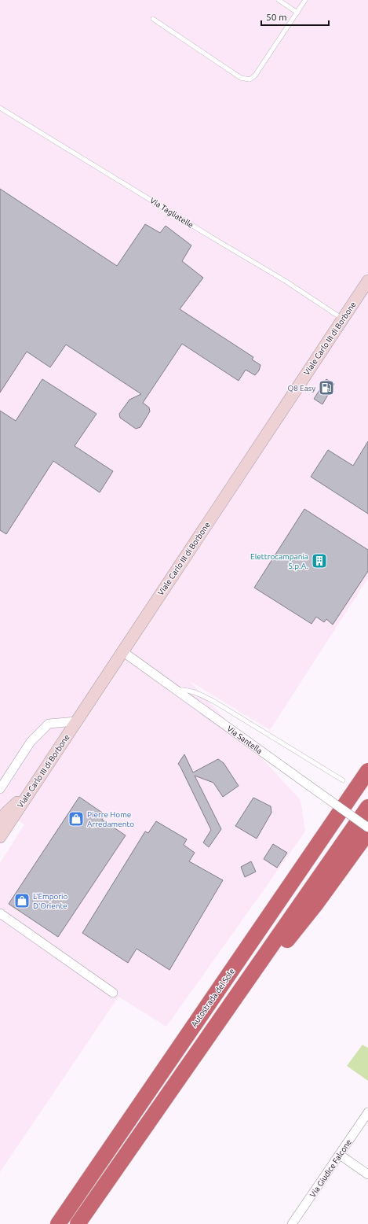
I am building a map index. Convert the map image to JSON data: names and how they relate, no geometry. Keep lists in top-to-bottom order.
{
  "streets": {
    "highway": ["Autostrada del Sole"],
    "main road": ["Viale Carlo III di Borbone"],
    "street": ["Via Santella", "Via Giudice Falcone"],
    "lane": ["Via Tagliatelle"]
  },
  "crossings": [
    ["Via Tagliatelle", "Viale Carlo III di Borbone"],
    ["Viale Carlo III di Borbone", "Via Santella"]
  ],
  "places": {
    "fuel station": ["Q8 Easy"],
    "building": ["Elettrocampania S.p.A."],
    "shop": ["Pierre Home Arredamento", "L'Emporio D'Oriente"]
  },
  "scale_bar": "50 m"
}
